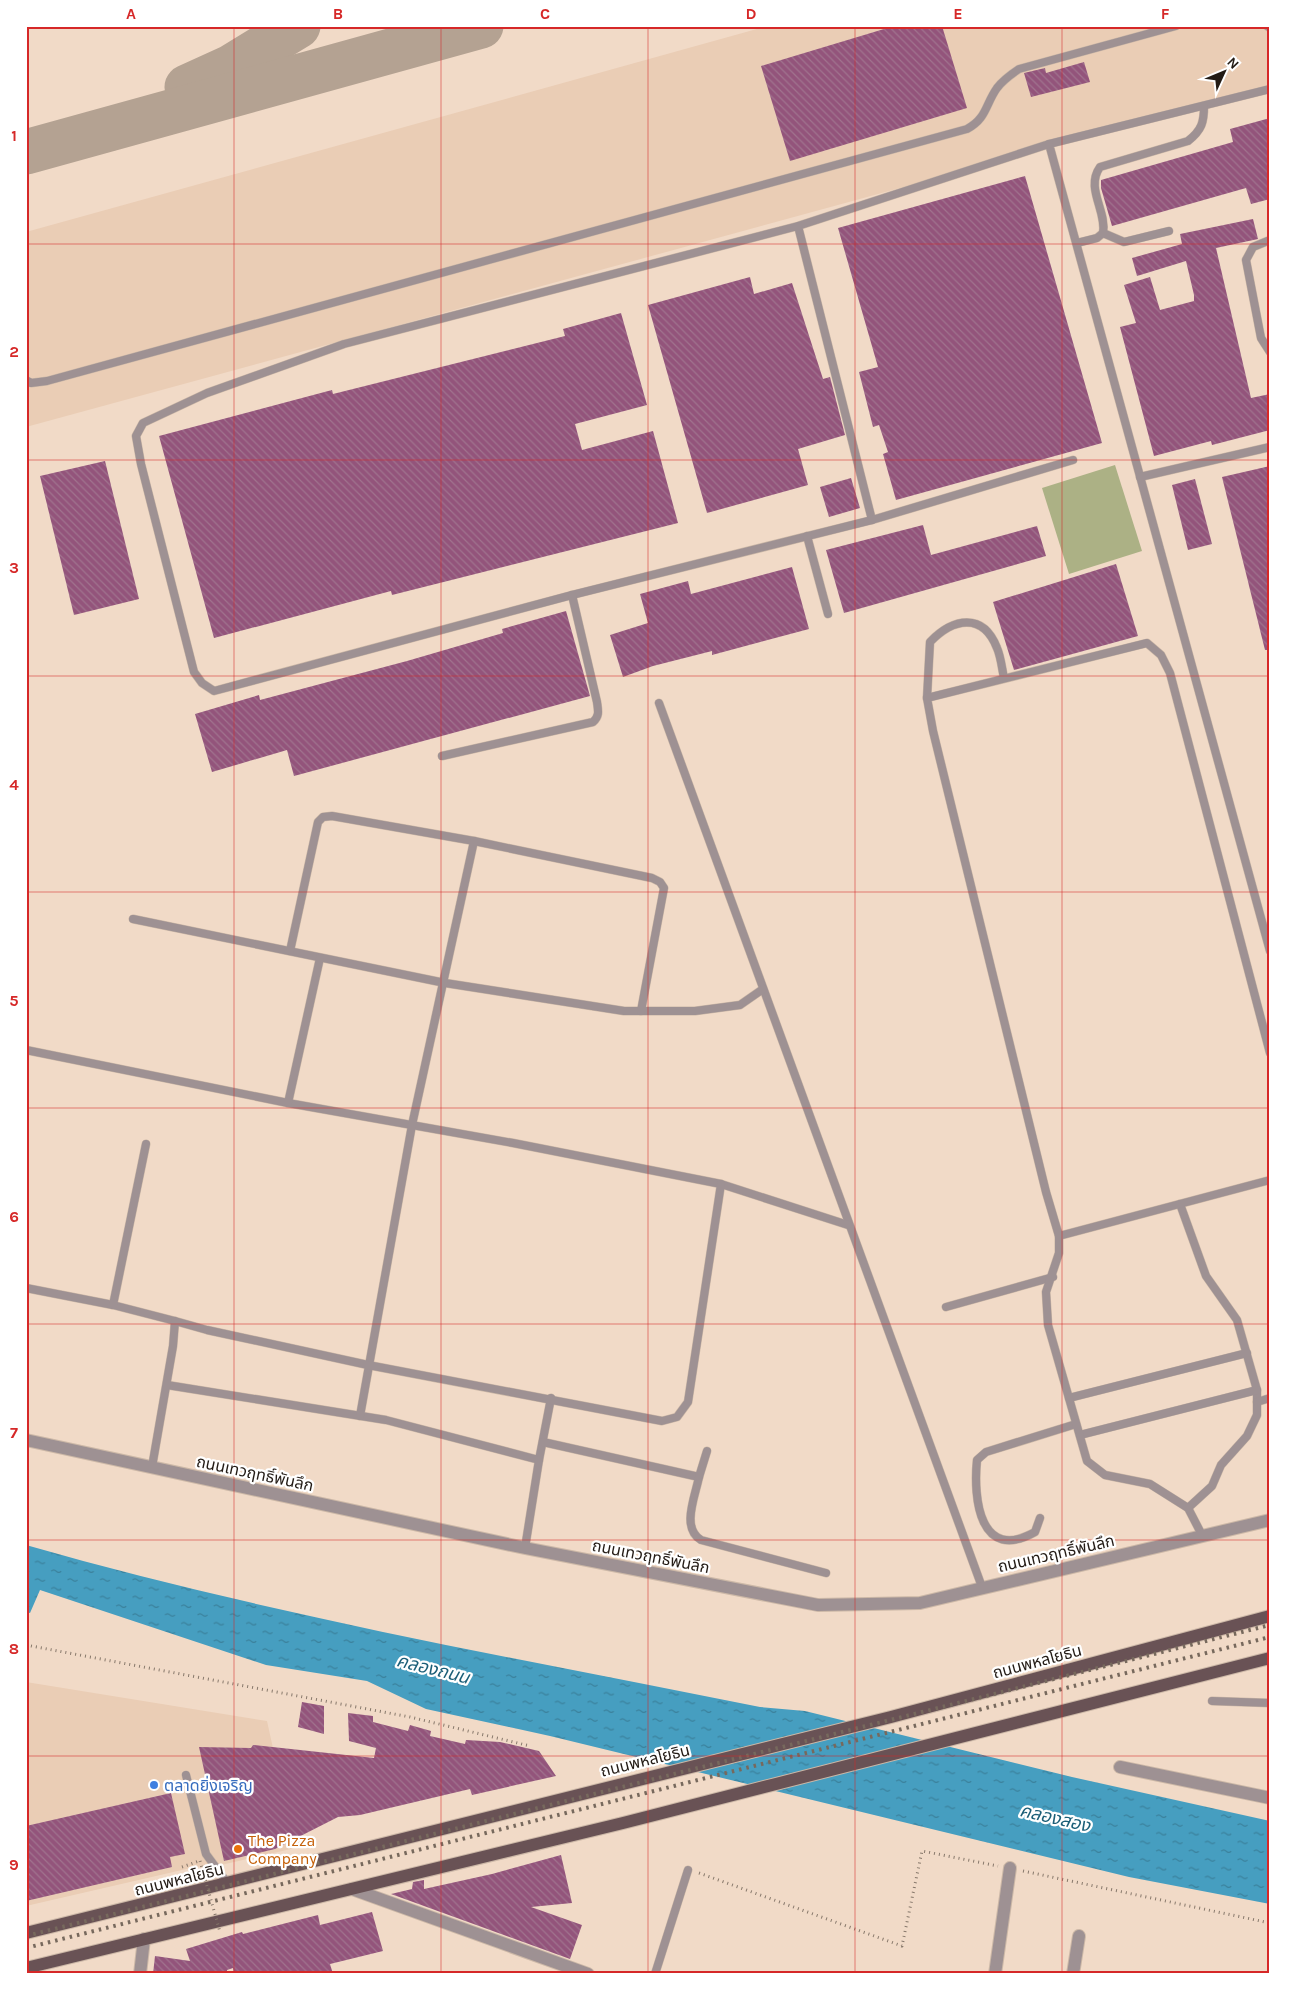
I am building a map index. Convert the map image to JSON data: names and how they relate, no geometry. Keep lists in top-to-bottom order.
{
  "streets": {
    "main road": ["ถนนพหลโยธิน"],
    "street": ["ถนนเทวฤทธิ์พันลึก"]
  },
  "water": ["คลองถนน", "คลองสอง"],
  "places": ["ตลาดยิ่งเจริญ", "The Pizza Company"],
  "north": "top right",
  "grid": {
    "columns": [
      "A",
      "B",
      "C",
      "D",
      "E",
      "F"
    ],
    "rows": [
      "1",
      "2",
      "3",
      "4",
      "5",
      "6",
      "7",
      "8",
      "9"
    ]
  }
}
